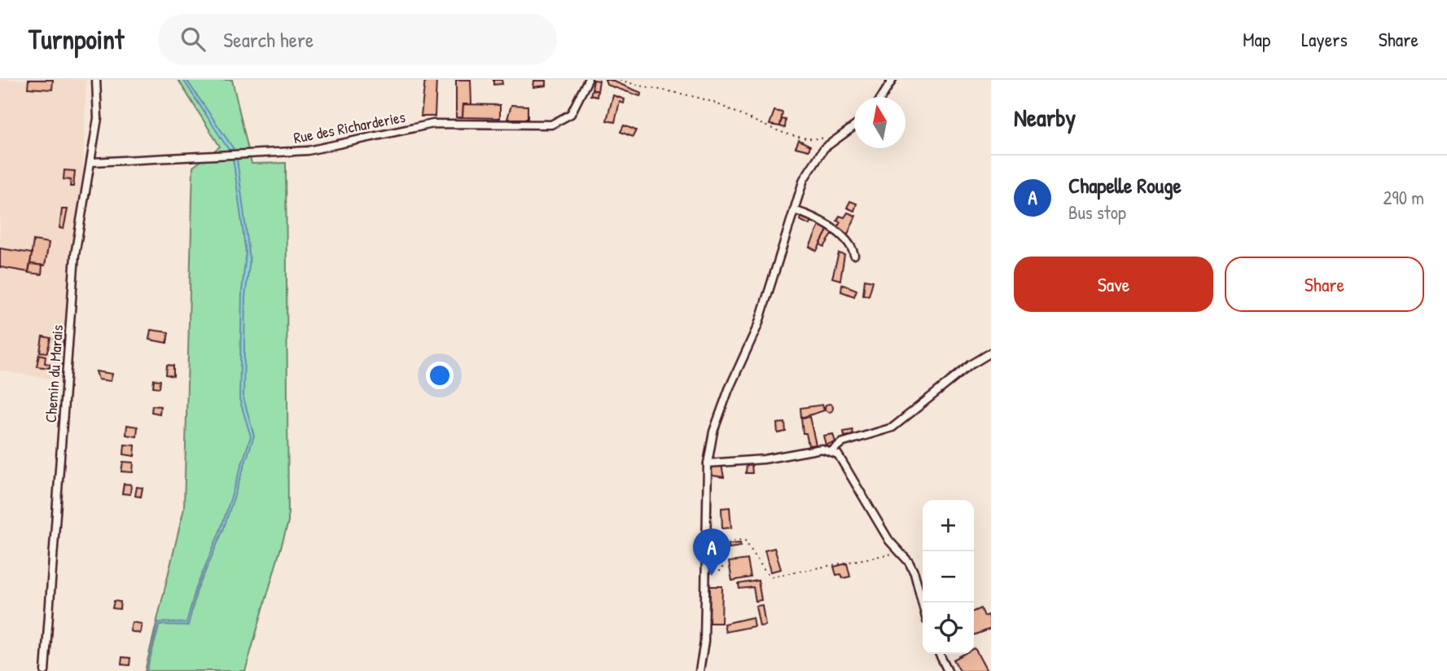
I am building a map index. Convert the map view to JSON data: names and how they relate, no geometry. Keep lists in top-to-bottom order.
{
  "streets": {
    "street": ["Rue des Richarderies", "Chemin du Marais"]
  },
  "crossings": [
    ["Rue des Richarderies", "Chemin du Marais"]
  ],
  "north": "top",
  "page": {
    "header": "Turnpoint",
    "search": "Search here",
    "nav": ["Map", "Layers", "Share"],
    "heading": "Nearby",
    "list": [
      {
        "mark": "A",
        "name": "Chapelle Rouge",
        "note": "Bus stop",
        "value": "290 m"
      }
    ],
    "buttons": ["Save", "Share"],
    "map_buttons": ["+", "−"],
    "pins": "A"
  }
}
